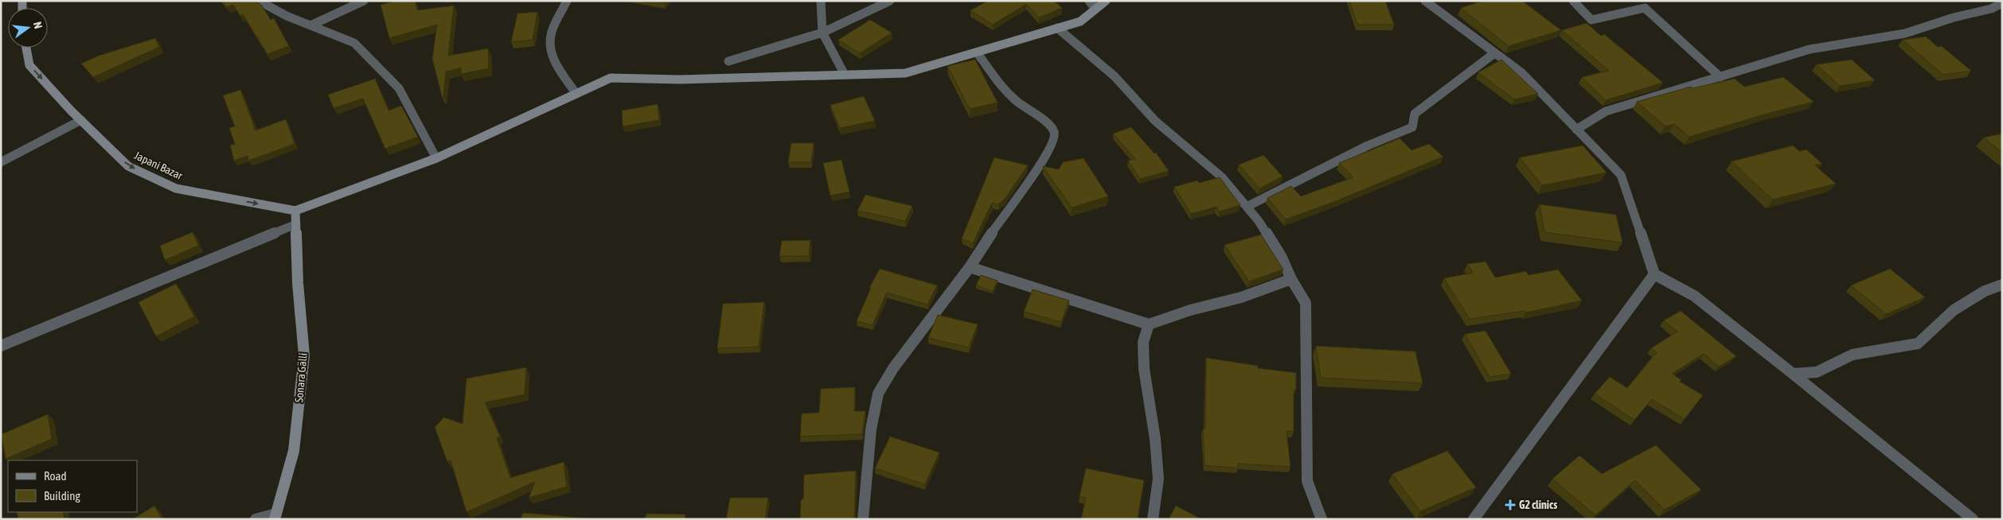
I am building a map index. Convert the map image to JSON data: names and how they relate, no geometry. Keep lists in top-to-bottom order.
{
  "streets": {
    "street": ["Japani Bazar", "Sonara Galli"]
  },
  "crossings": [
    ["Japani Bazar", "Sonara Galli"]
  ],
  "one_way": ["Japani Bazar"],
  "places": {
    "health": ["G2 clinics"]
  },
  "legend": ["Road", "Building"],
  "north": "right"
}
